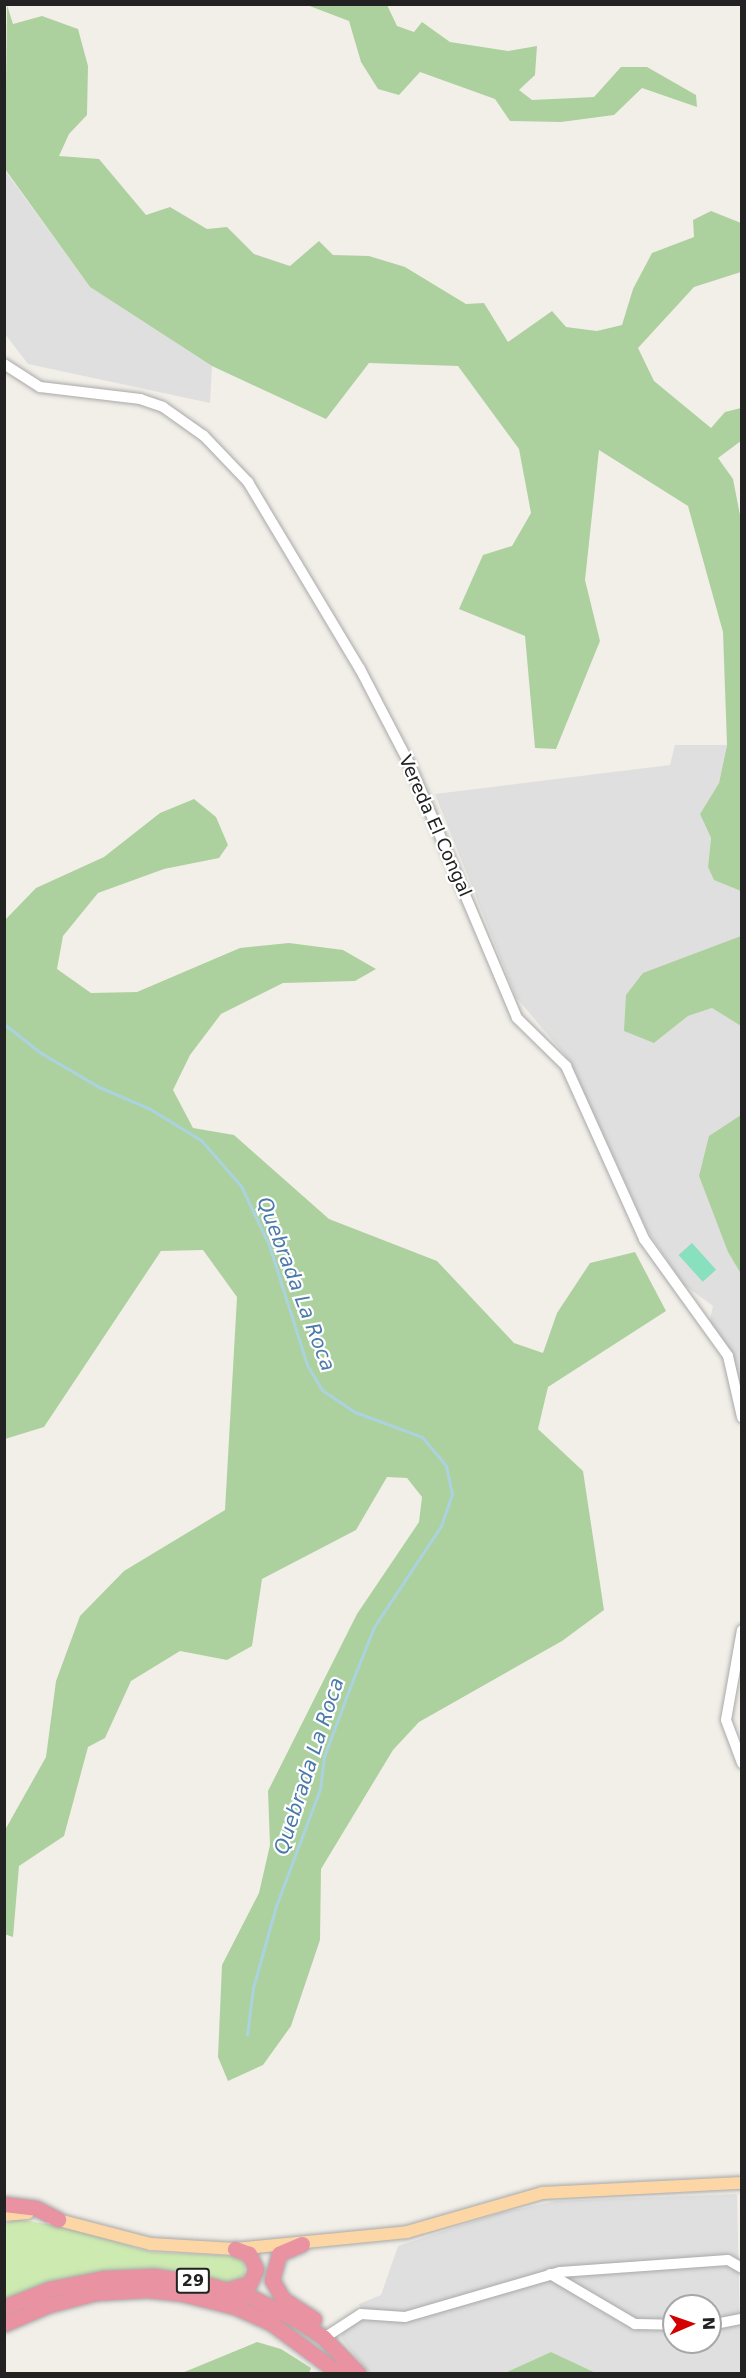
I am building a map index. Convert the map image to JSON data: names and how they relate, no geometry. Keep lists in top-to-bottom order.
{
  "streets": {
    "highway": ["29"],
    "street": ["Vereda El Congal"]
  },
  "water": ["Quebrada La Roca"],
  "north": "right"
}
